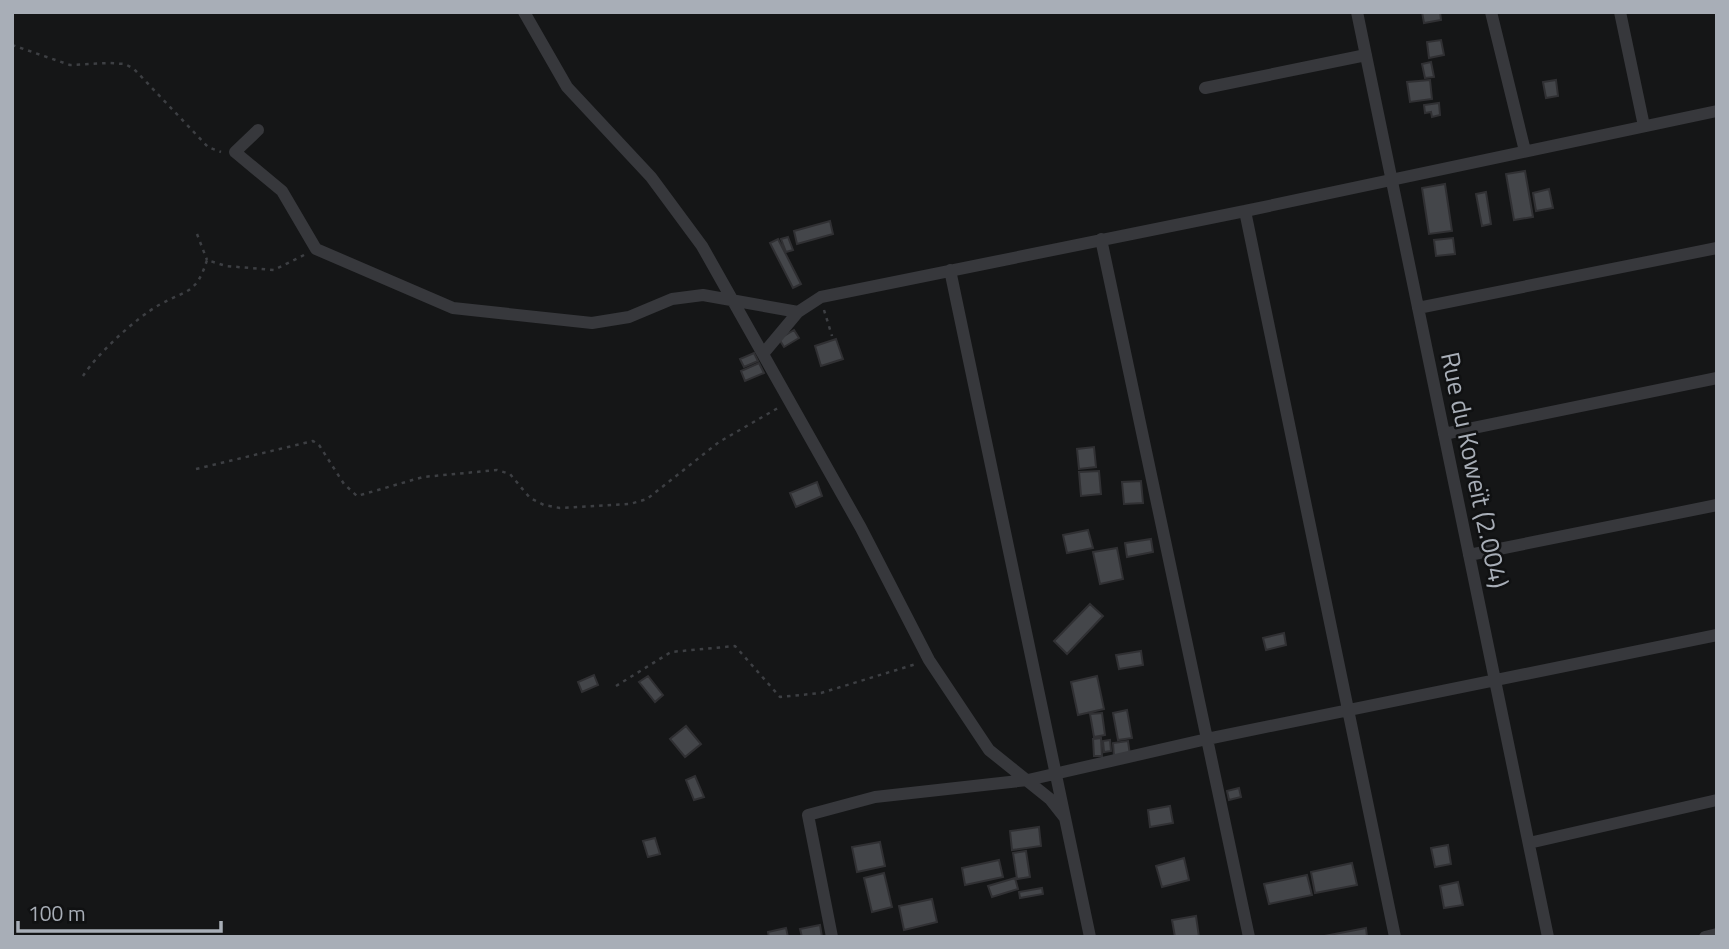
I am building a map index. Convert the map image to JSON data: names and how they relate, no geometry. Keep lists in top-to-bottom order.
{
  "streets": {
    "street": ["Rue du Koweït (2.004)"]
  },
  "scale_bar": "100 m"
}
